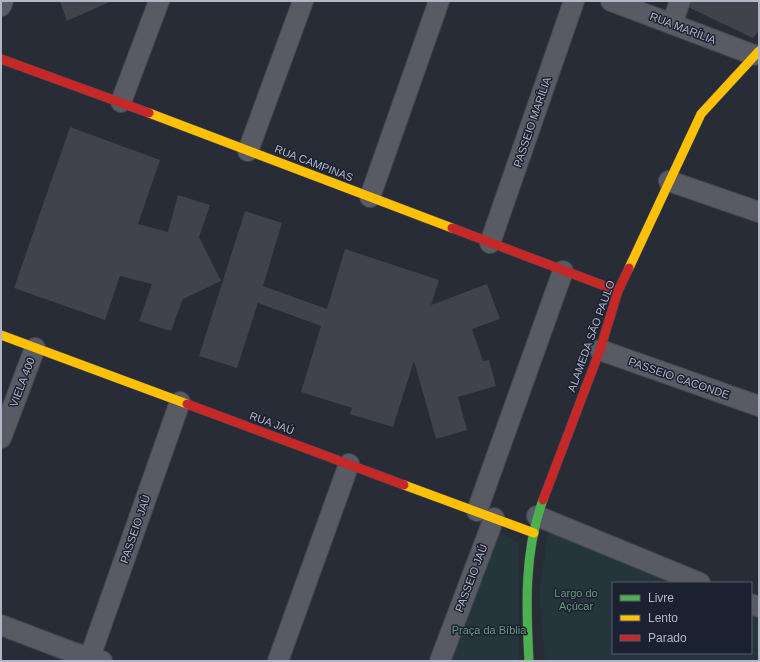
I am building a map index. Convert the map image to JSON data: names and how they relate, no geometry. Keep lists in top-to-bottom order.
{
  "streets": {
    "street": [
      "RUA MARÍLIA",
      "PASSEIO MARÍLIA",
      "RUA CAMPINAS",
      "ALAMEDA SÃO PAULO",
      "PASSEIO CACONDE",
      "VIELA 400",
      "RUA JAÚ",
      "PASSEIO JAÚ"
    ]
  },
  "crossings": [
    ["RUA MARÍLIA", "ALAMEDA SÃO PAULO"],
    ["PASSEIO MARÍLIA", "RUA CAMPINAS"],
    ["RUA CAMPINAS", "ALAMEDA SÃO PAULO"],
    ["RUA CAMPINAS", "PASSEIO JAÚ"],
    ["ALAMEDA SÃO PAULO", "PASSEIO CACONDE"],
    ["ALAMEDA SÃO PAULO", "RUA JAÚ"],
    ["VIELA 400", "RUA JAÚ"],
    ["RUA JAÚ", "PASSEIO JAÚ"]
  ],
  "parks": ["Largo do Açúcar", "Praça da Bíblia"],
  "legend": ["Livre", "Lento", "Parado"]
}
